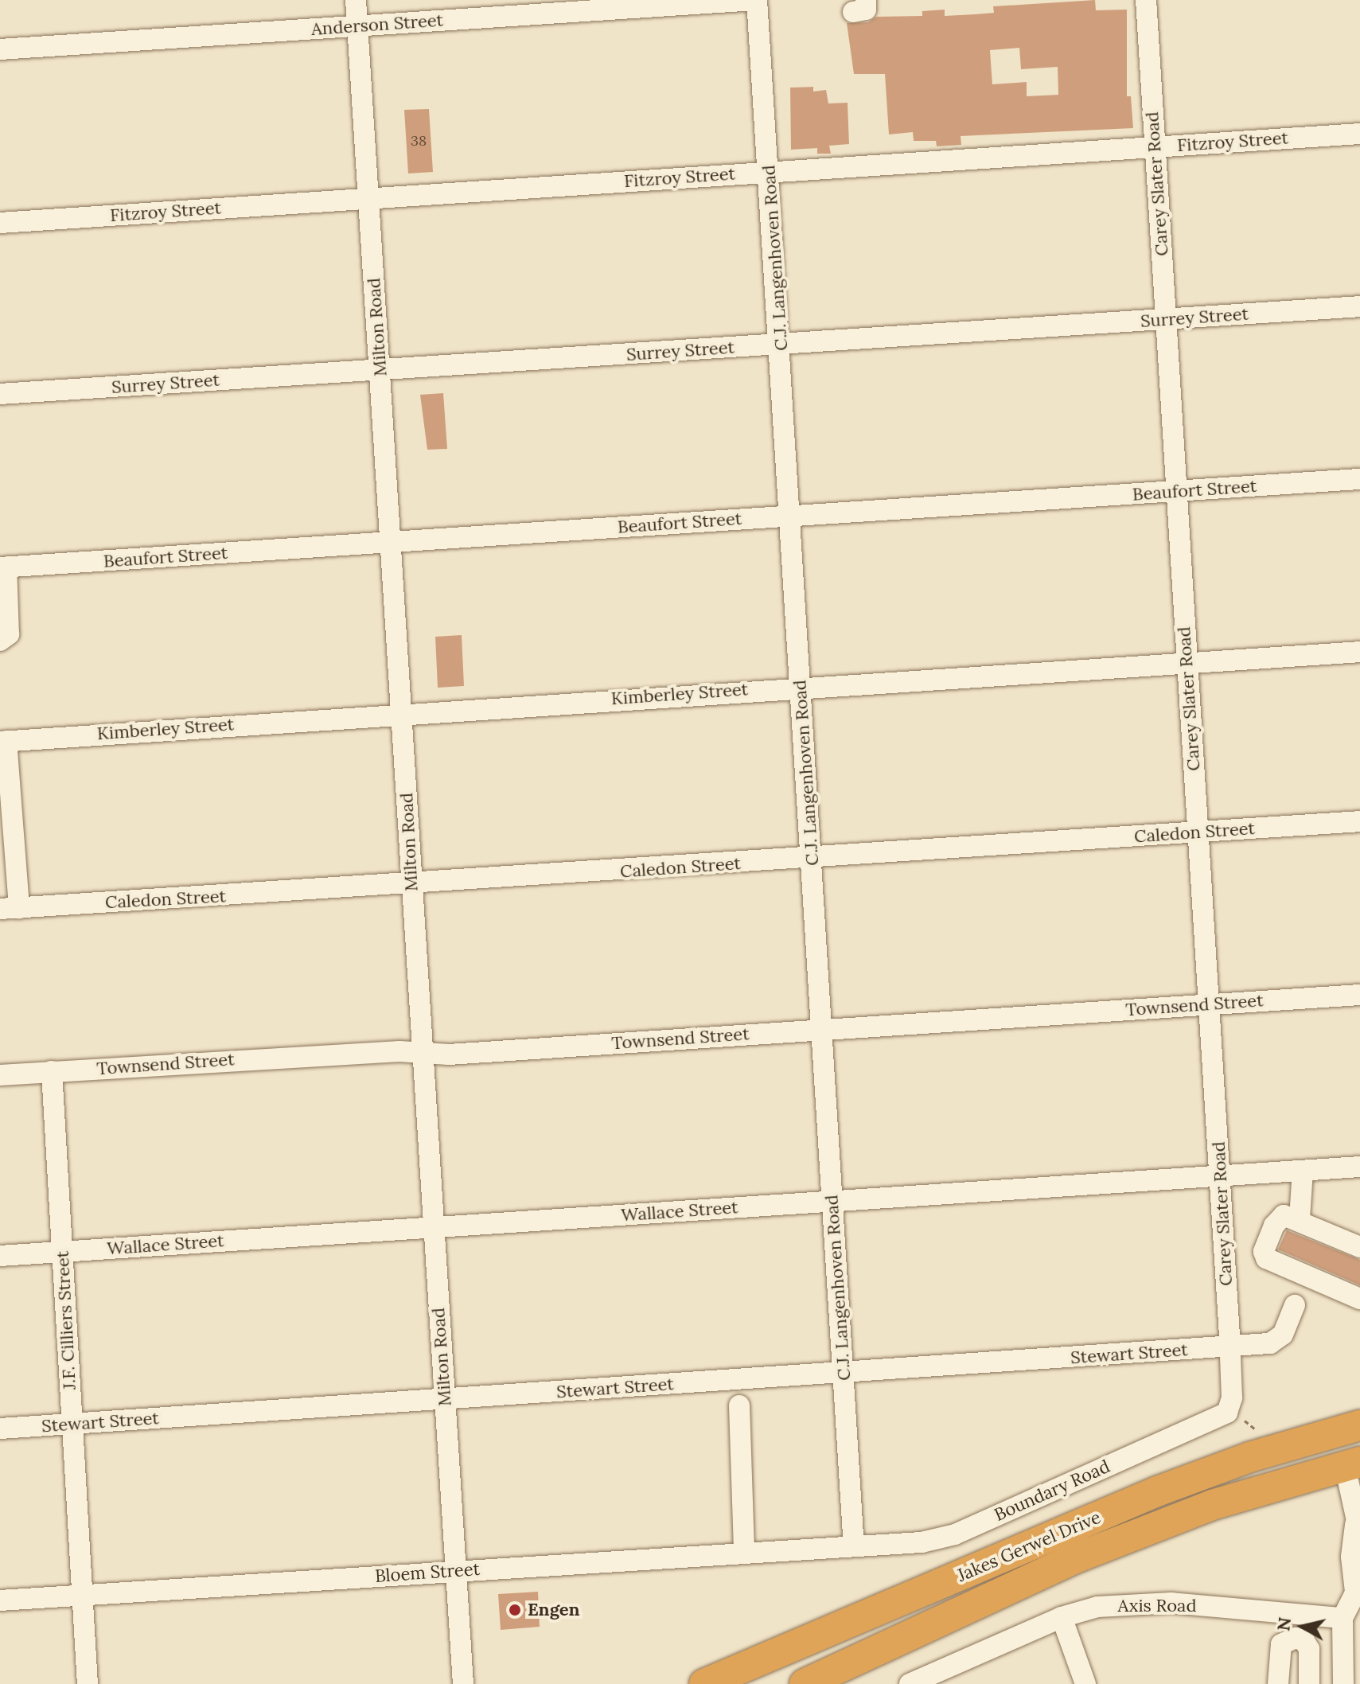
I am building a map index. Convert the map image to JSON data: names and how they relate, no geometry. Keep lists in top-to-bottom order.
{
  "streets": {
    "highway": ["Jakes Gerwel Drive"],
    "street": [
      "Anderson Street",
      "Fitzroy Street",
      "Carey Slater Road",
      "C.J. Langenhoven Road",
      "Surrey Street",
      "Milton Road",
      "Beaufort Street",
      "Kimberley Street",
      "Caledon Street",
      "Townsend Street",
      "Wallace Street",
      "J.F. Cilliers Street",
      "Stewart Street",
      "Boundary Road",
      "Bloem Street",
      "Axis Road"
    ]
  },
  "crossings": [
    ["Anderson Street", "C.J. Langenhoven Road"],
    ["Anderson Street", "Milton Road"],
    ["Fitzroy Street", "Carey Slater Road"],
    ["Fitzroy Street", "C.J. Langenhoven Road"],
    ["Fitzroy Street", "Milton Road"],
    ["Carey Slater Road", "Surrey Street"],
    ["Carey Slater Road", "Beaufort Street"],
    ["Carey Slater Road", "Kimberley Street"],
    ["Carey Slater Road", "Caledon Street"],
    ["Carey Slater Road", "Townsend Street"],
    ["Carey Slater Road", "Wallace Street"],
    ["Carey Slater Road", "Stewart Street"],
    ["Carey Slater Road", "Boundary Road"],
    ["C.J. Langenhoven Road", "Surrey Street"],
    ["C.J. Langenhoven Road", "Beaufort Street"],
    ["C.J. Langenhoven Road", "Kimberley Street"],
    ["C.J. Langenhoven Road", "Caledon Street"],
    ["C.J. Langenhoven Road", "Townsend Street"],
    ["C.J. Langenhoven Road", "Wallace Street"],
    ["C.J. Langenhoven Road", "Stewart Street"],
    ["C.J. Langenhoven Road", "Boundary Road"],
    ["C.J. Langenhoven Road", "Bloem Street"],
    ["Surrey Street", "Milton Road"],
    ["Milton Road", "Beaufort Street"],
    ["Milton Road", "Kimberley Street"],
    ["Milton Road", "Caledon Street"],
    ["Milton Road", "Townsend Street"],
    ["Milton Road", "Wallace Street"],
    ["Milton Road", "Stewart Street"],
    ["Milton Road", "Bloem Street"],
    ["Townsend Street", "J.F. Cilliers Street"],
    ["Wallace Street", "J.F. Cilliers Street"],
    ["J.F. Cilliers Street", "Stewart Street"],
    ["J.F. Cilliers Street", "Bloem Street"],
    ["Boundary Road", "Bloem Street"]
  ],
  "places": ["Engen"],
  "house_numbers": ["38"],
  "north": "left"
}
